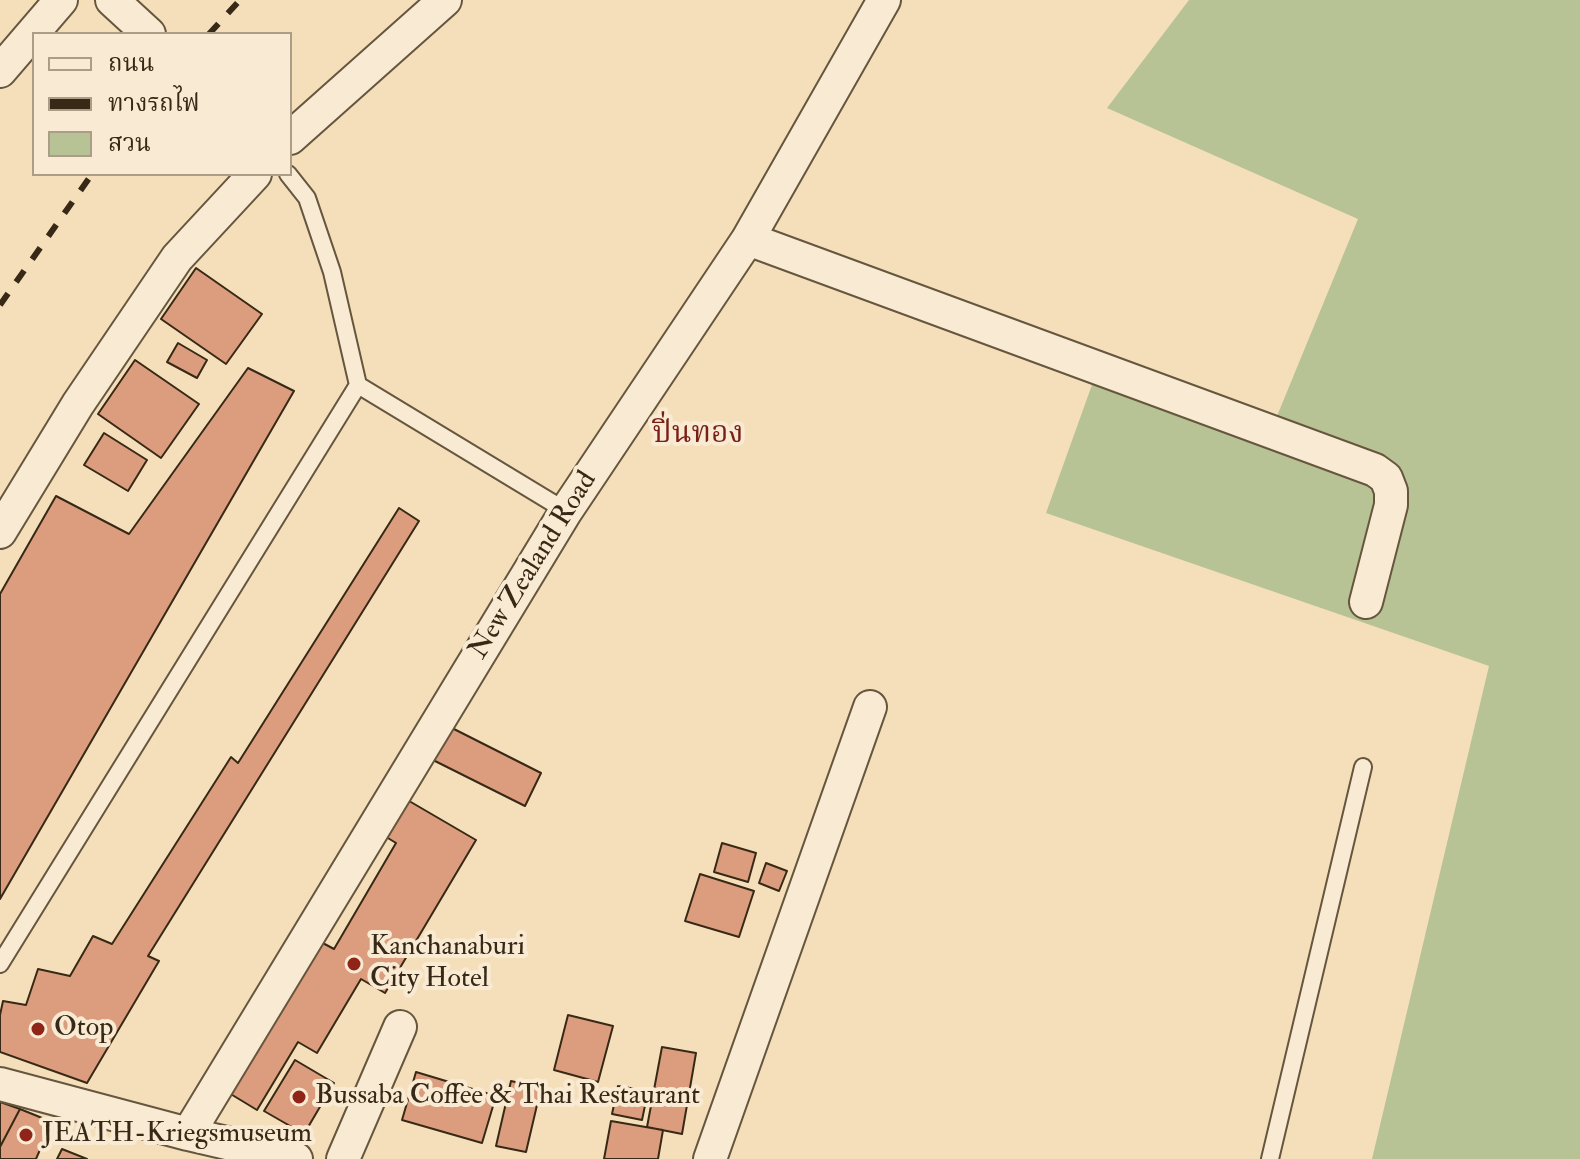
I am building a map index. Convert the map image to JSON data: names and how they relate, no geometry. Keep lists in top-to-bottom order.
{
  "streets": {
    "street": ["New Zealand Road"]
  },
  "districts": ["ปิ่นทอง"],
  "places": [
    "Kanchanaburi City Hotel",
    "Otop",
    "Bussaba Coffee & Thai Restaurant",
    "JEATH-Kriegsmuseum"
  ],
  "legend": ["ถนน", "ทางรถไฟ", "สวน"]
}
